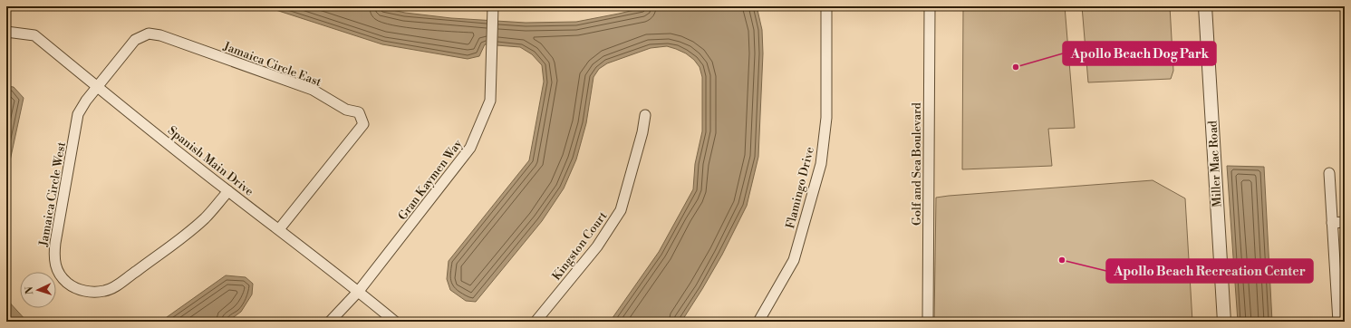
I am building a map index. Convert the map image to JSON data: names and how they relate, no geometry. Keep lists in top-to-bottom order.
{
  "streets": {
    "street": [
      "Jamaica Circle East",
      "Spanish Main Drive",
      "Golf and Sea Boulevard",
      "Miller Mac Road",
      "Gran Kaymen Way",
      "Flamingo Drive",
      "Jamaica Circle West",
      "Kingston Court"
    ]
  },
  "crossings": [
    ["Jamaica Circle East", "Spanish Main Drive"],
    ["Jamaica Circle East", "Jamaica Circle West"],
    ["Spanish Main Drive", "Gran Kaymen Way"],
    ["Spanish Main Drive", "Jamaica Circle West"]
  ],
  "places": ["Apollo Beach Dog Park", "Apollo Beach Recreation Center"],
  "north": "left"
}
